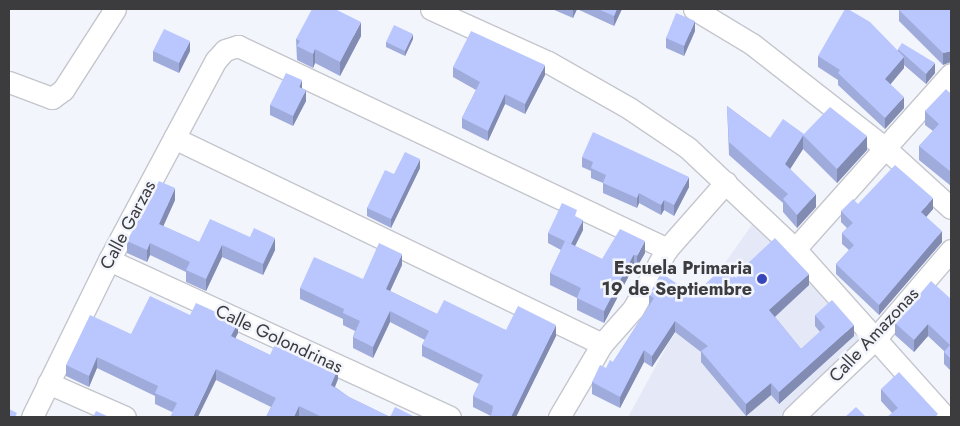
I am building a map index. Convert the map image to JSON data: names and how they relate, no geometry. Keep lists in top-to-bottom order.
{
  "streets": {
    "street": ["Calle Garzas", "Calle Amazonas", "Calle Golondrinas"]
  },
  "crossings": [
    ["Calle Garzas", "Calle Golondrinas"]
  ],
  "places": ["Escuela Primaria 19 de Septiembre"]
}
